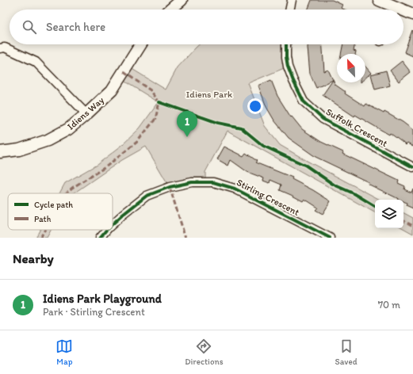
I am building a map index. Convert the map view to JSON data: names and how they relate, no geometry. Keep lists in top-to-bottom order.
{
  "streets": {
    "street": ["Idiens Way", "Suffolk Crescent", "Stirling Crescent"]
  },
  "parks": ["Idiens Park"],
  "legend": ["Cycle path", "Path"],
  "north": "top left",
  "page": {
    "search": "Search here",
    "pins": "1",
    "heading": "Nearby",
    "list": [
      {
        "mark": "1",
        "name": "Idiens Park Playground",
        "note": "Park · Stirling Crescent",
        "value": "70 m"
      }
    ],
    "nav": ["Map", "Directions", "Saved"]
  }
}
